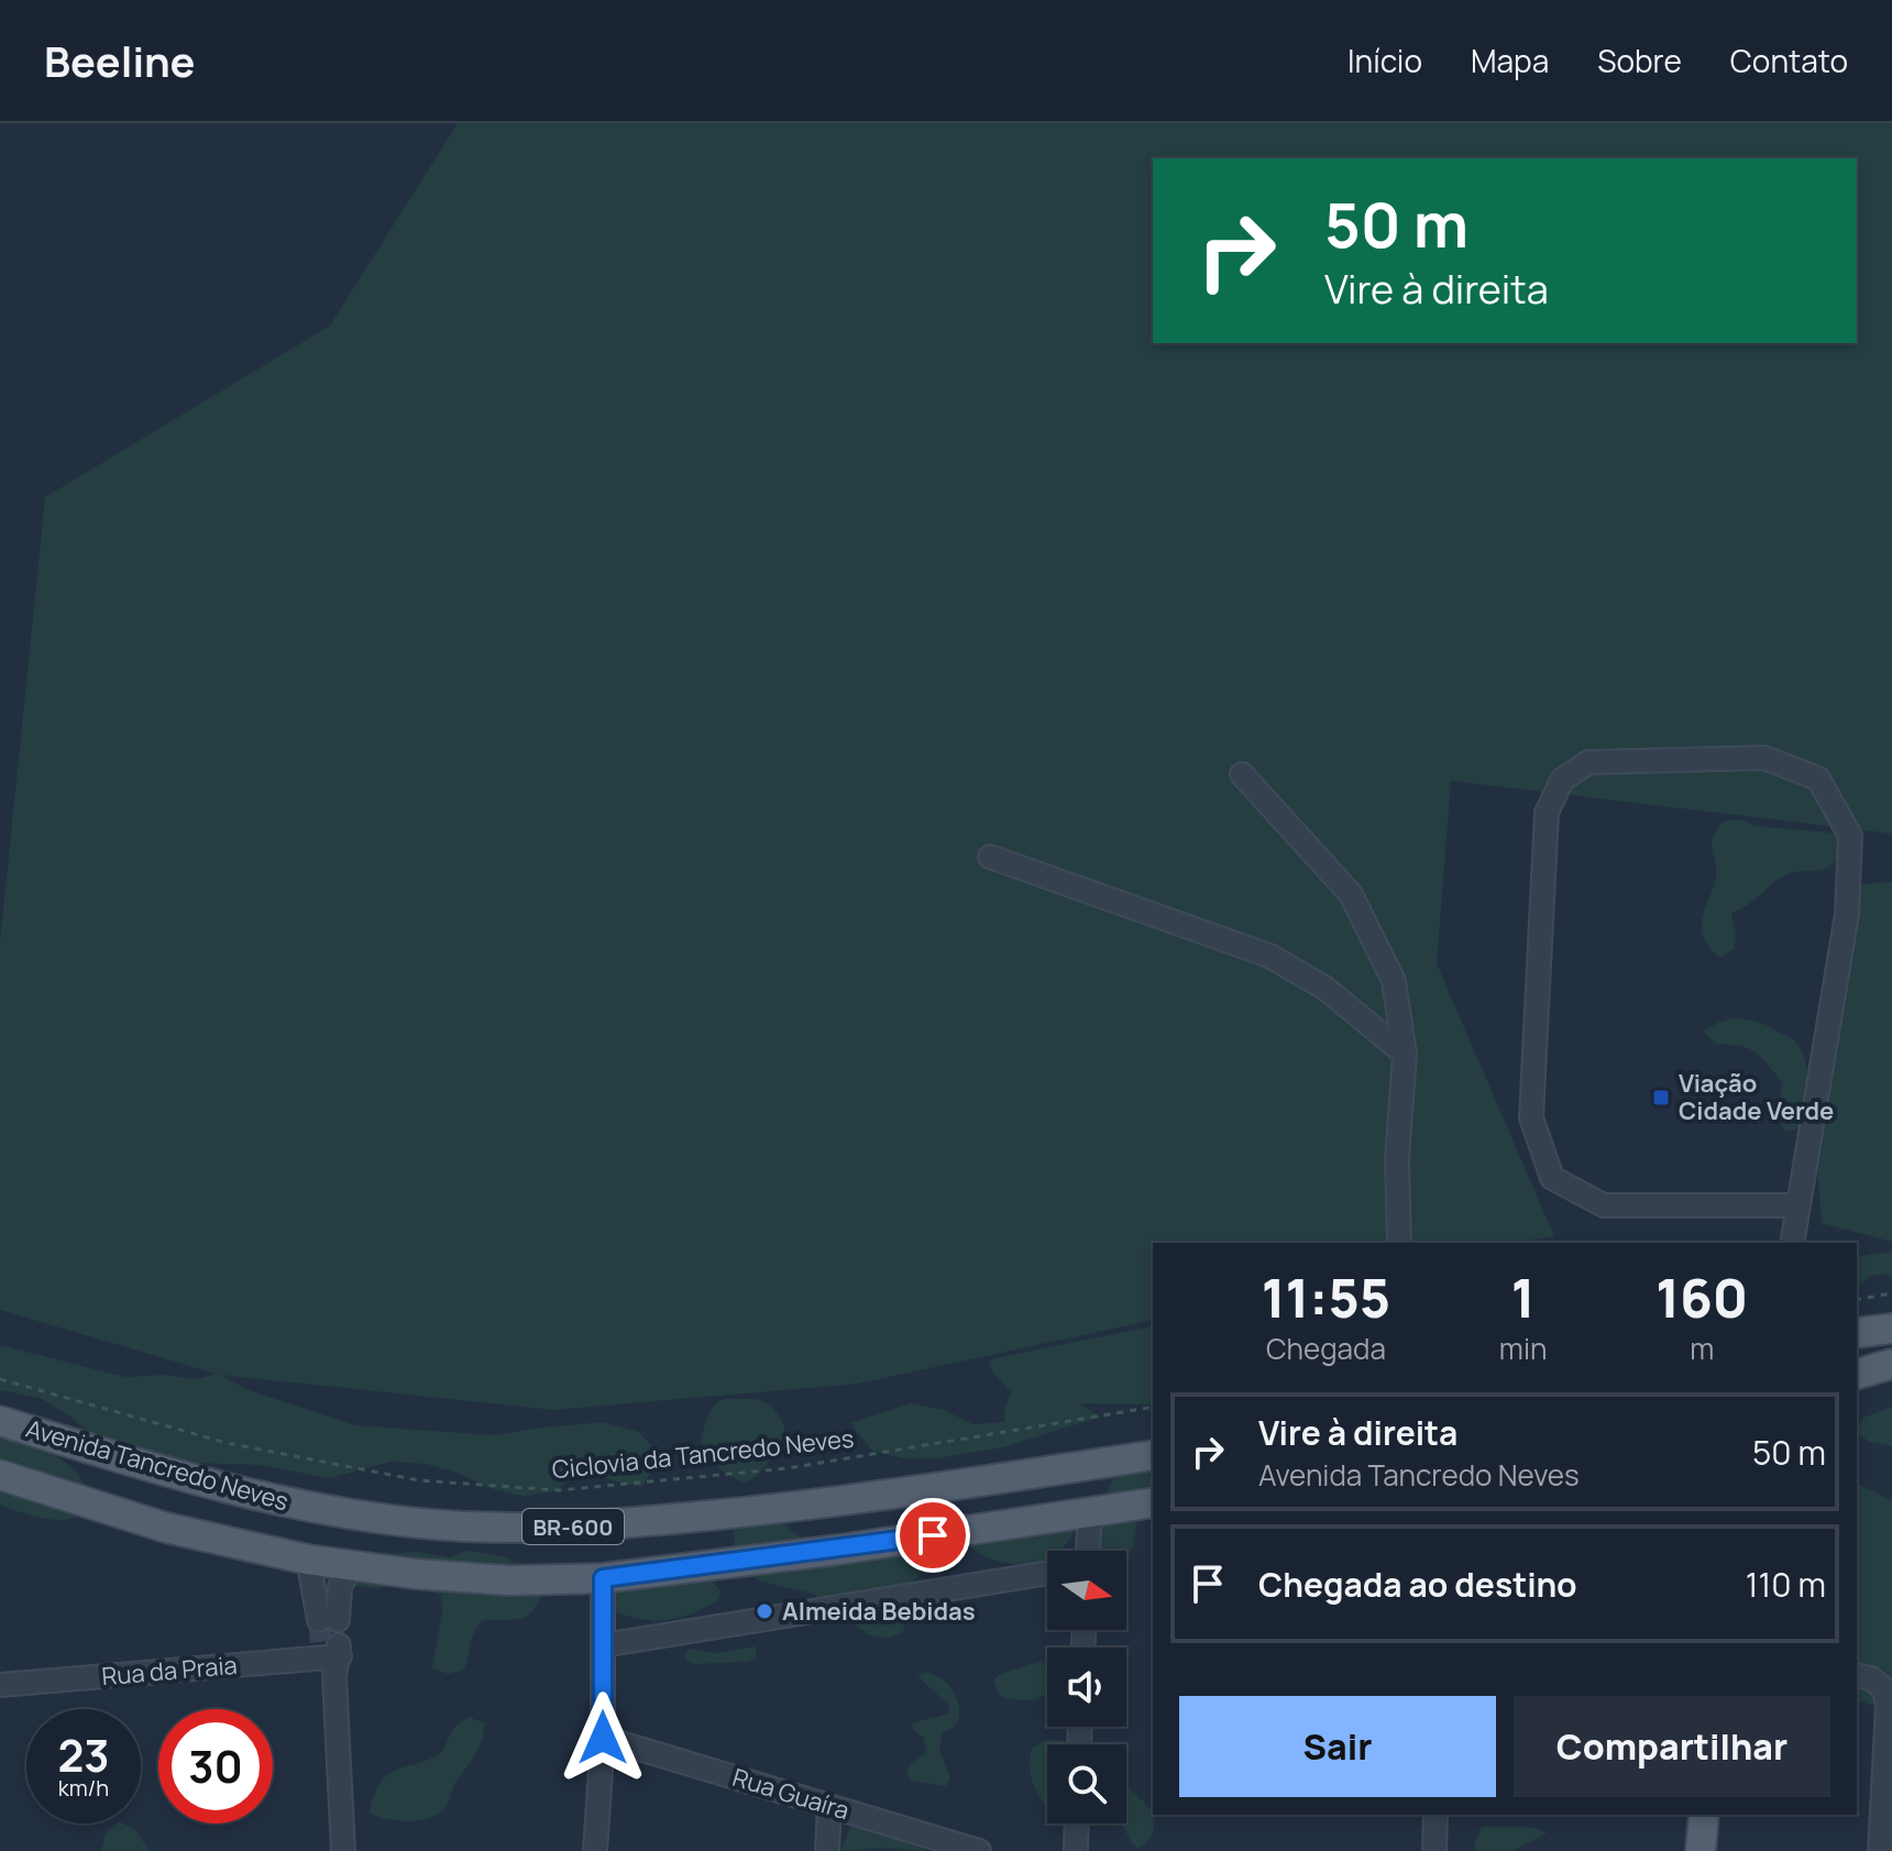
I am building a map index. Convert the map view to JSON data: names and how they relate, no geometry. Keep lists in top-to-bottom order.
{
  "streets": {
    "main road": ["Avenida Tancredo Neves", "BR-600"],
    "street": ["Rua da Praia", "Rua Guaíra"],
    "path": ["Ciclovia da Tancredo Neves"]
  },
  "places": {
    "transit": ["Viação Cidade Verde"],
    "other": ["Almeida Bebidas"]
  },
  "north": "right",
  "page": {
    "header": "Beeline",
    "nav": [
      "Início",
      "Mapa",
      "Sobre",
      "Contato"
    ],
    "turn": ["50 m", "Vire à direita"],
    "eta": [
      "11:55",
      "Chegada",
      "1",
      "min",
      "160",
      "m"
    ],
    "list": [
      {
        "name": "Vire à direita",
        "note": "Avenida Tancredo Neves",
        "value": "50 m"
      },
      {
        "name": "Chegada ao destino",
        "value": "110 m"
      }
    ],
    "buttons": ["Sair", "Compartilhar"],
    "speed": "23 km/h",
    "limit": "30"
  }
}
